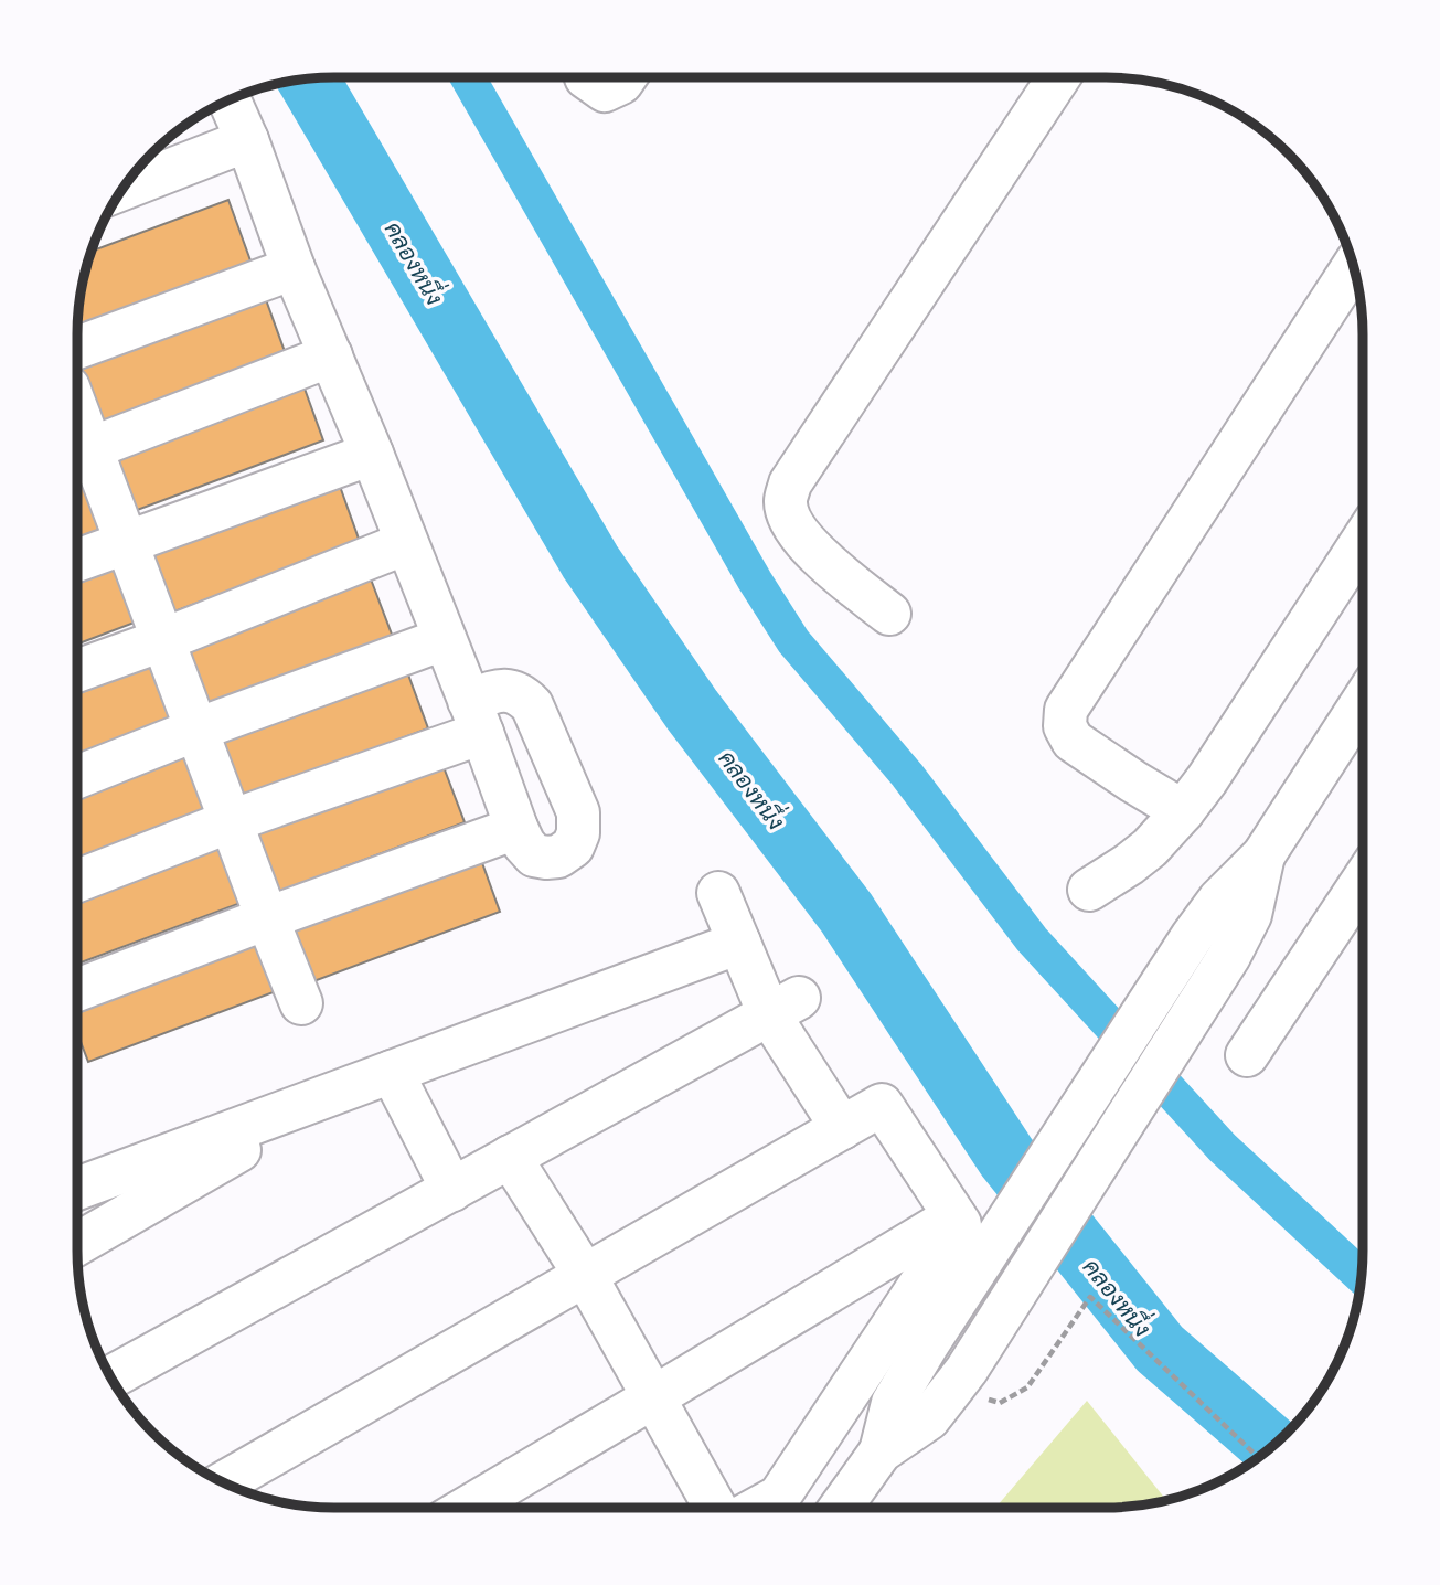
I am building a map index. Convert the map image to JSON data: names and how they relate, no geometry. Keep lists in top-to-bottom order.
{
  "water": ["คลองหนึ่ง"]
}
